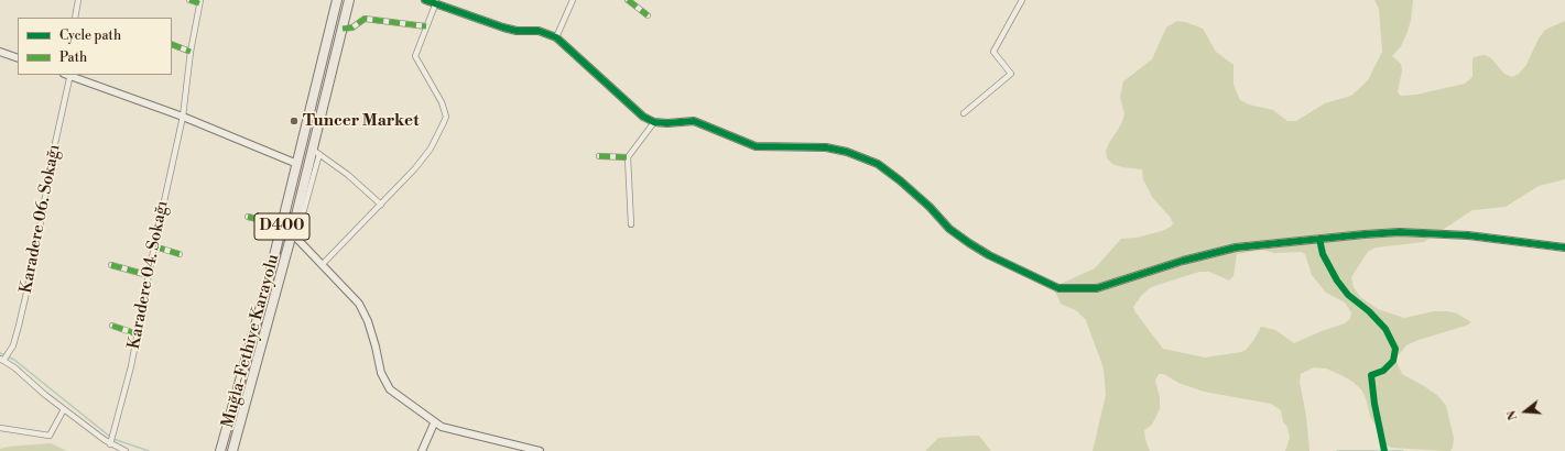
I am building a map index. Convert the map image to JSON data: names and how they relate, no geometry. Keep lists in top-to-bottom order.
{
  "streets": {
    "highway": ["D400", "Muğla-Fethiye Karayolu"],
    "street": ["Karadere 06. Sokağı", "Karadere 04. Sokağı"]
  },
  "places": ["Tuncer Market"],
  "legend": ["Cycle path", "Path"],
  "north": "left"
}
